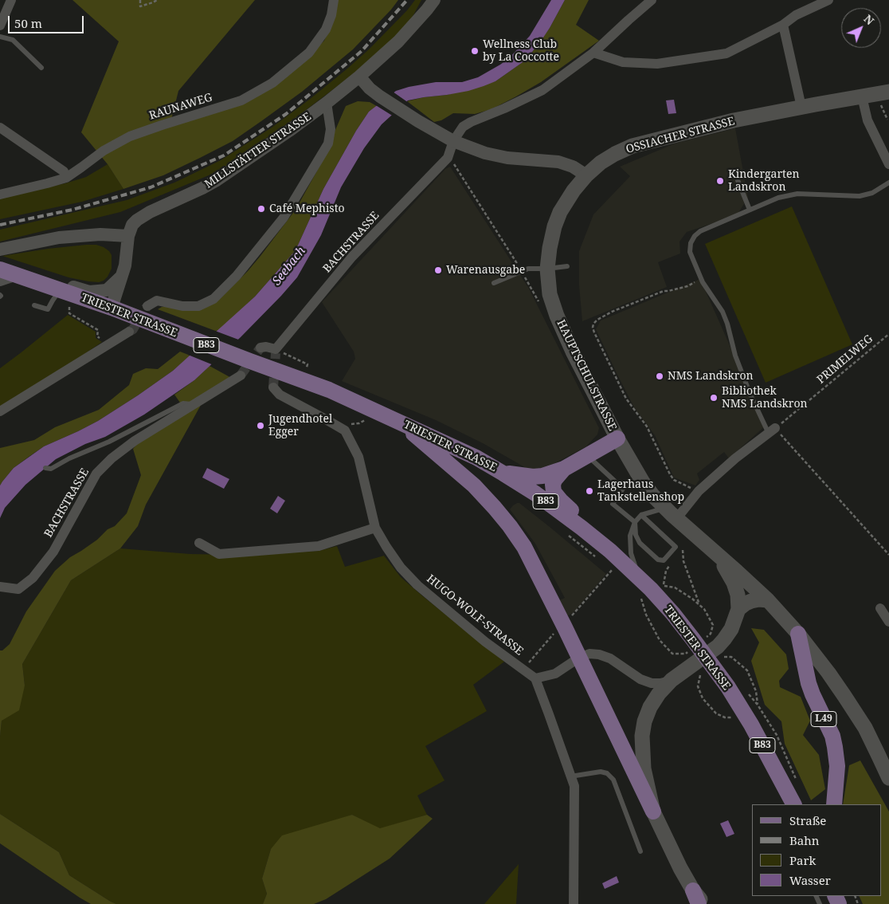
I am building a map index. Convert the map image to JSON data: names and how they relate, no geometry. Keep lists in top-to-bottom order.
{
  "streets": {
    "main road": [
      "OSSIACHER STRASSE",
      "TRIESTER STRASSE",
      "B83",
      "HAUPTSCHULSTRASSE",
      "L49"
    ],
    "street": [
      "RAUNAWEG",
      "MILLSTÄTTER STRASSE",
      "BACHSTRASSE",
      "HUGO-WOLF-STRASSE"
    ],
    "path": ["PRIMELWEG"]
  },
  "crossings": [
    ["OSSIACHER STRASSE", "HAUPTSCHULSTRASSE"],
    ["MILLSTÄTTER STRASSE", "TRIESTER STRASSE"],
    ["HAUPTSCHULSTRASSE", "L49"]
  ],
  "water": ["Seebach"],
  "places": [
    "Wellness Club by La Coccotte",
    "Kindergarten Landskron",
    "Café Mephisto",
    "Warenausgabe",
    "NMS Landskron",
    "Bibliothek NMS Landskron",
    "Jugendhotel Egger",
    "Lagerhaus Tankstellenshop"
  ],
  "legend": [
    "Straße",
    "Bahn",
    "Park",
    "Wasser"
  ],
  "scale_bar": "50 m",
  "north": "top right"
}
